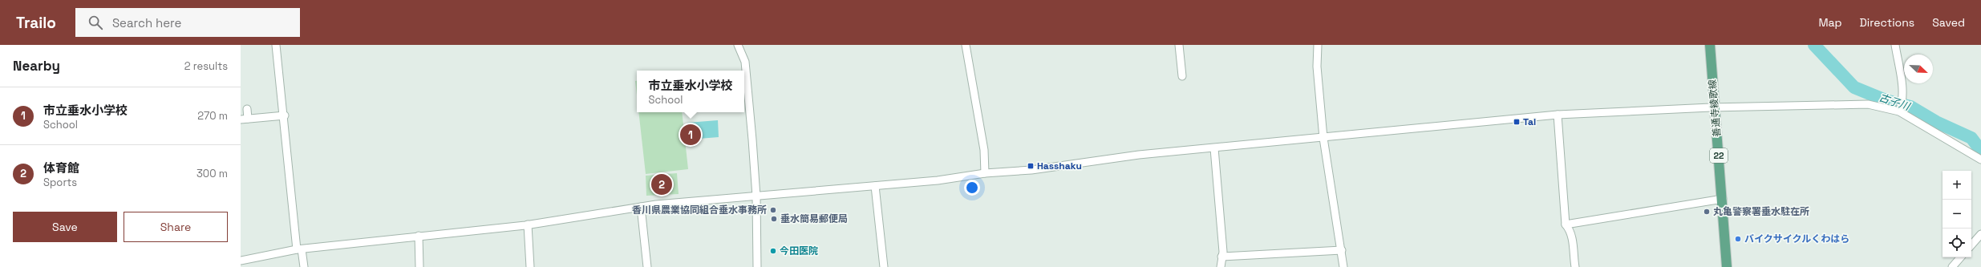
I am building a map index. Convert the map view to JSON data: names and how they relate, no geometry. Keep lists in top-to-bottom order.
{
  "streets": {
    "main road": ["善通寺綾歌線", "22"]
  },
  "water": ["古子川"],
  "places": {
    "transit": ["Tai", "Hasshaku"],
    "other": [
      "香川県農業協同組合垂水事務所",
      "丸亀警察署垂水駐在所",
      "垂水簡易郵便局",
      "バイクサイクルくわはら",
      "今田医院"
    ]
  },
  "north": "bottom right",
  "page": {
    "header": "Trailo",
    "search": "Search here",
    "nav": ["Map", "Directions", "Saved"],
    "heading": ["Nearby", "2 results"],
    "popup": ["市立垂水小学校", "School"],
    "list": [
      {
        "mark": "1",
        "name": "市立垂水小学校",
        "note": "School",
        "value": "270 m"
      },
      {
        "mark": "2",
        "name": "体育館",
        "note": "Sports",
        "value": "300 m"
      }
    ],
    "pins": ["1", "2"],
    "map_buttons": ["+", "−"],
    "buttons": ["Save", "Share"]
  }
}
